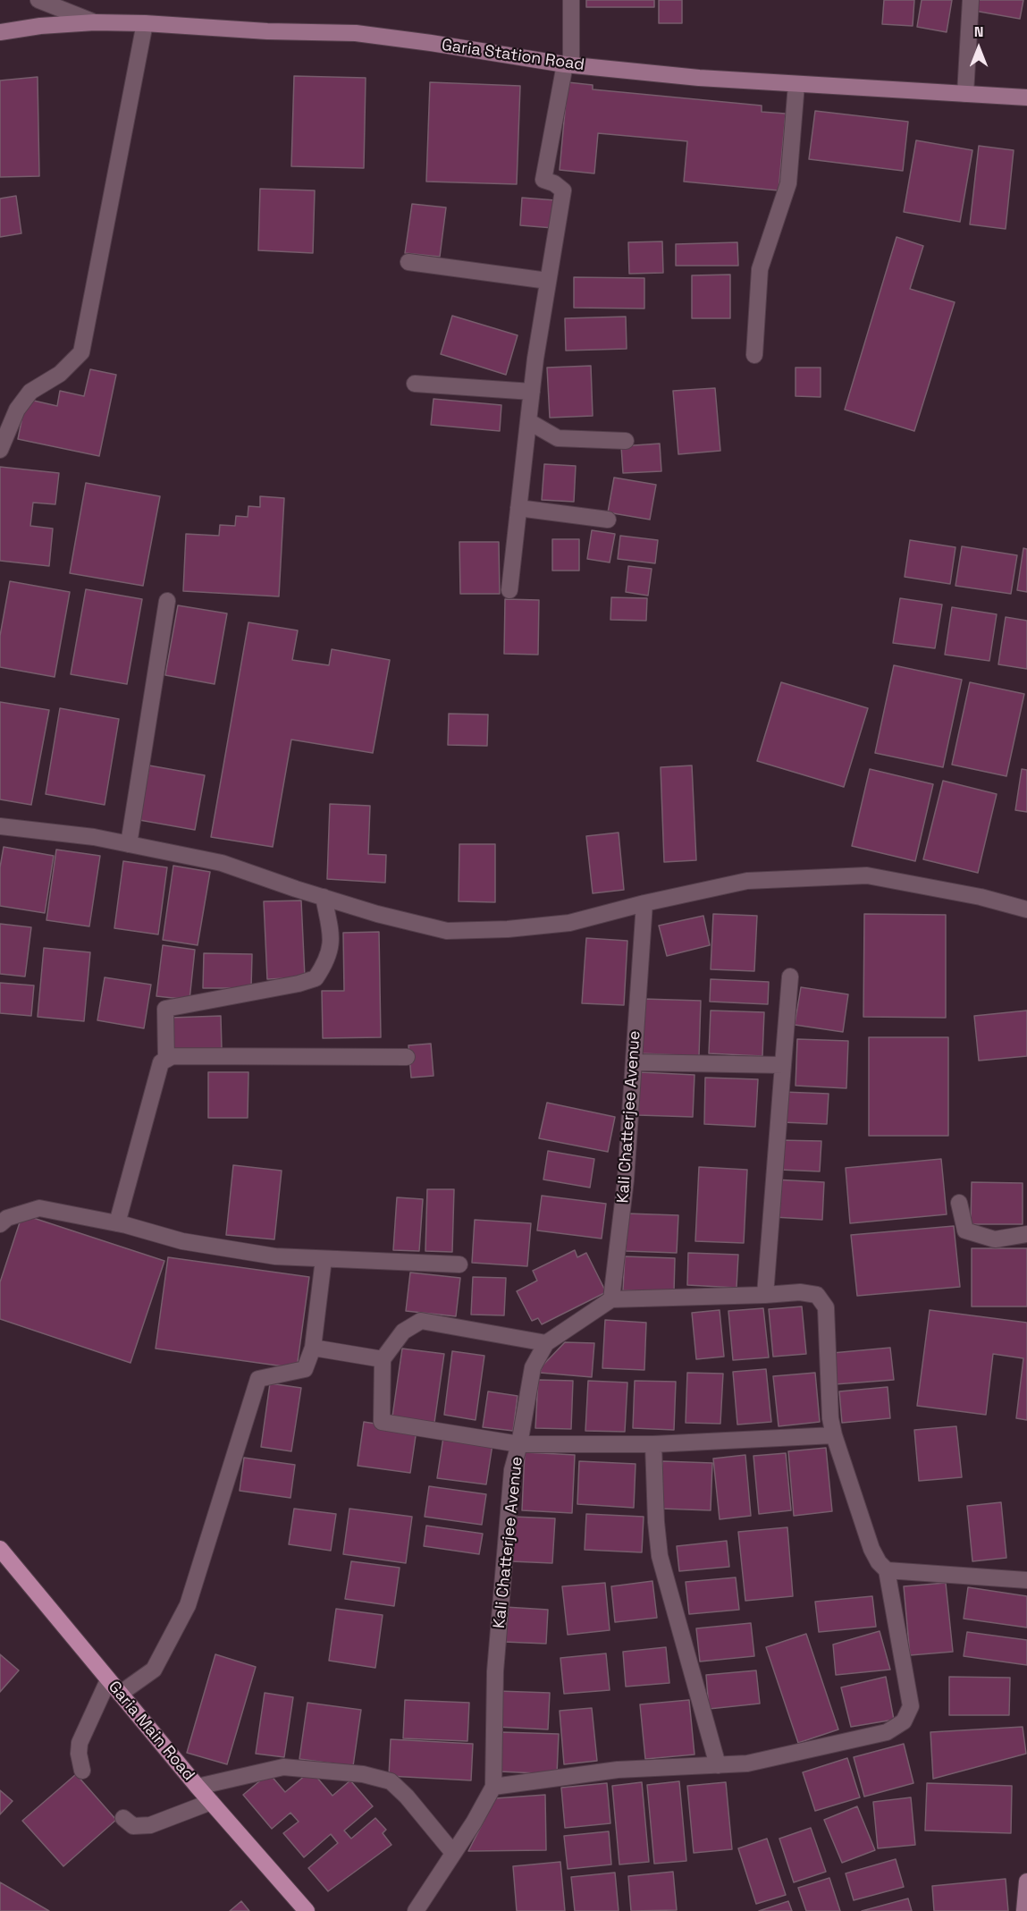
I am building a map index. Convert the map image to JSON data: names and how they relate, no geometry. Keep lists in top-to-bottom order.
{
  "streets": {
    "main road": ["Garia Station Road", "Garia Main Road"],
    "street": ["Kali Chatterjee Avenue"]
  },
  "north": "top"
}
